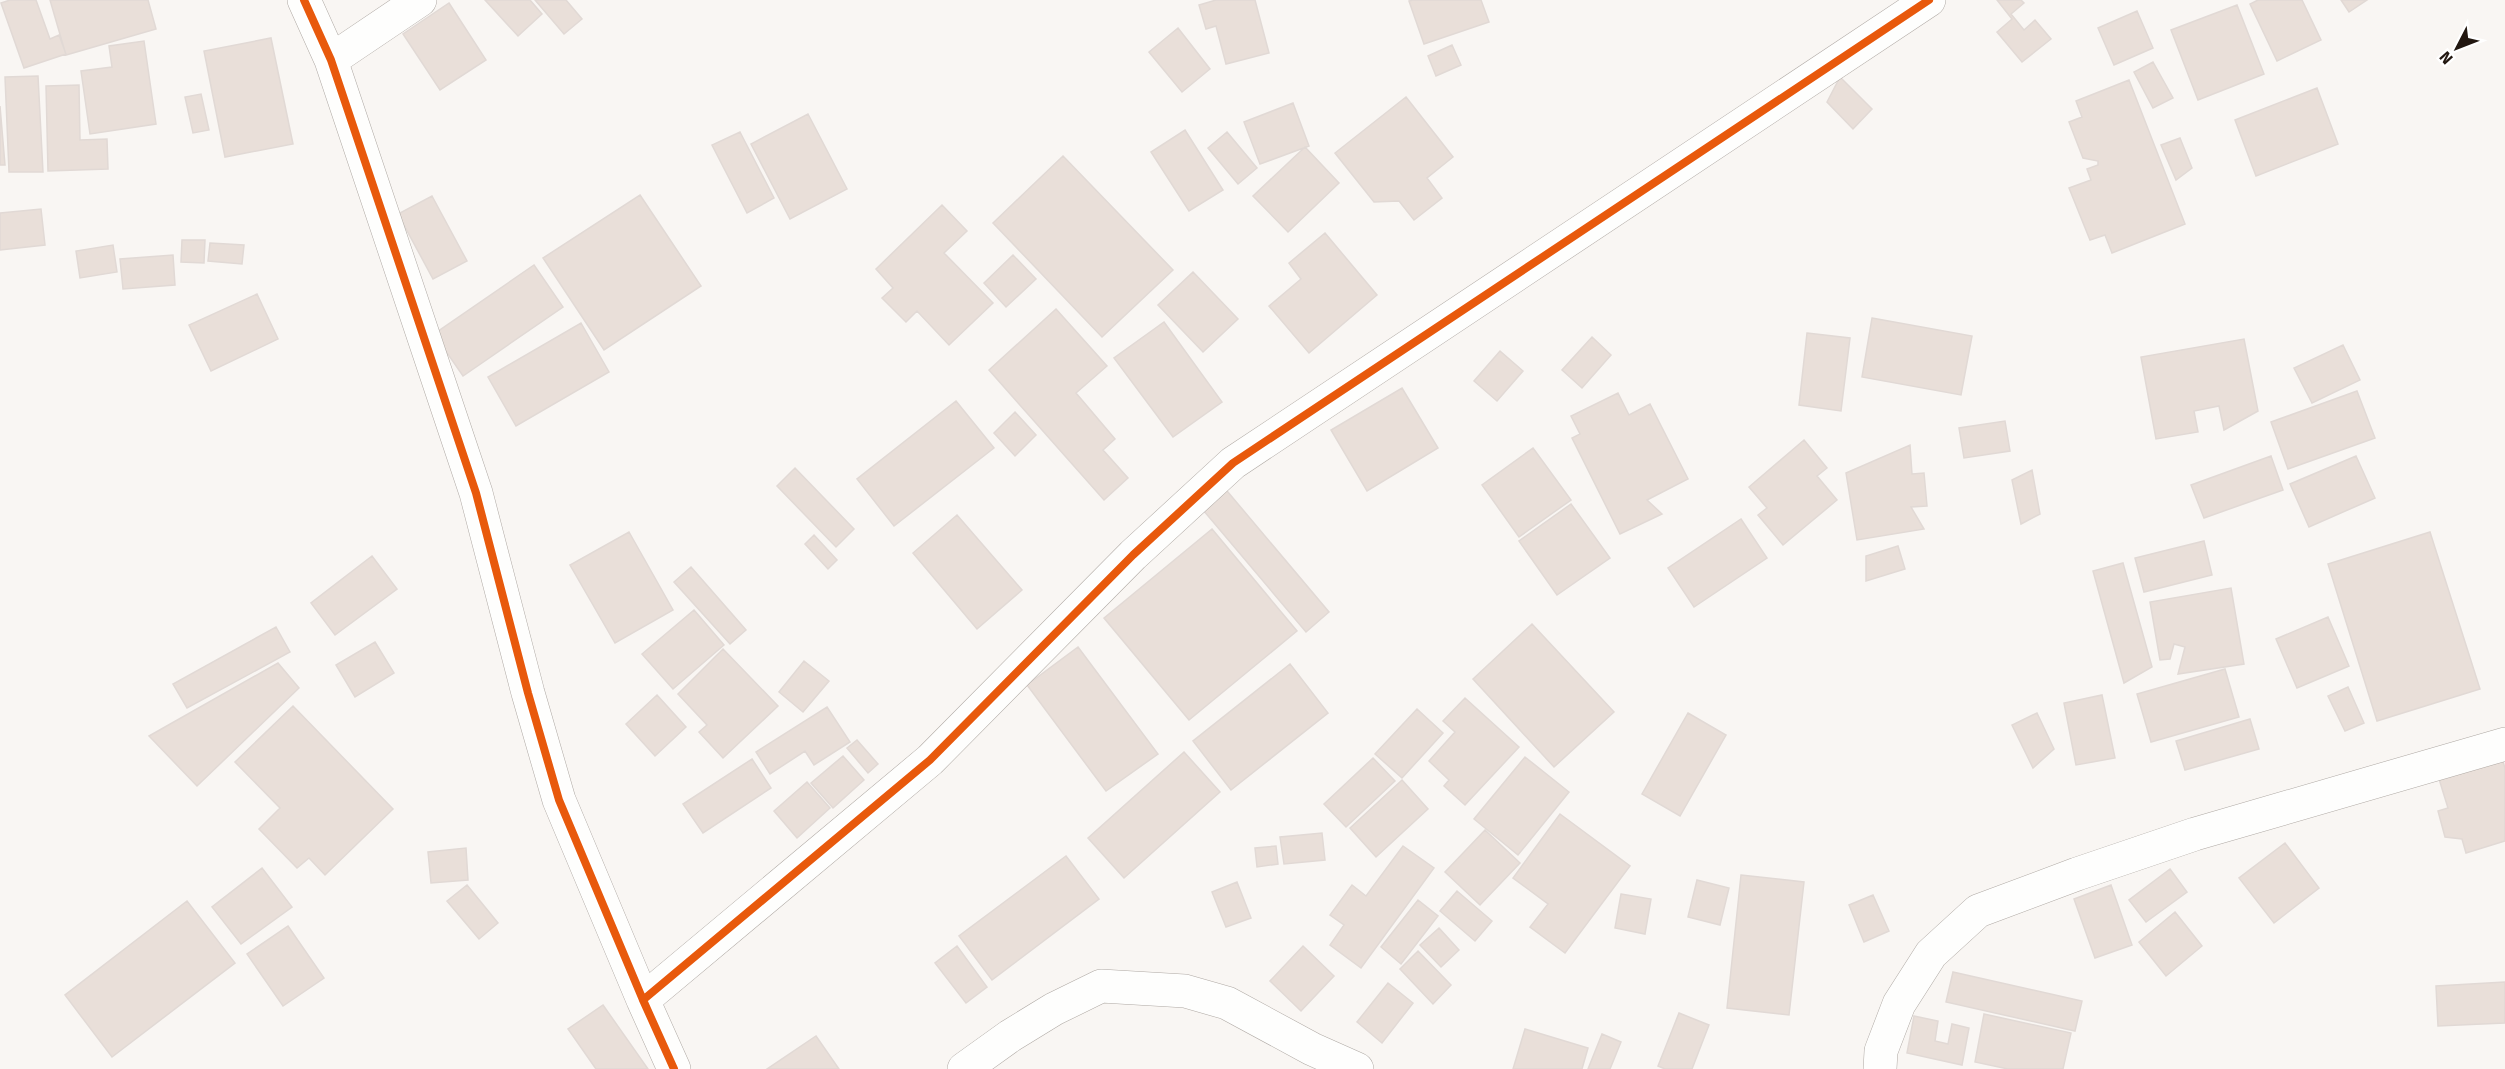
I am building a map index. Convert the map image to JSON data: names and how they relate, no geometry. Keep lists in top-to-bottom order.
{
  "north": "bottom left"
}
